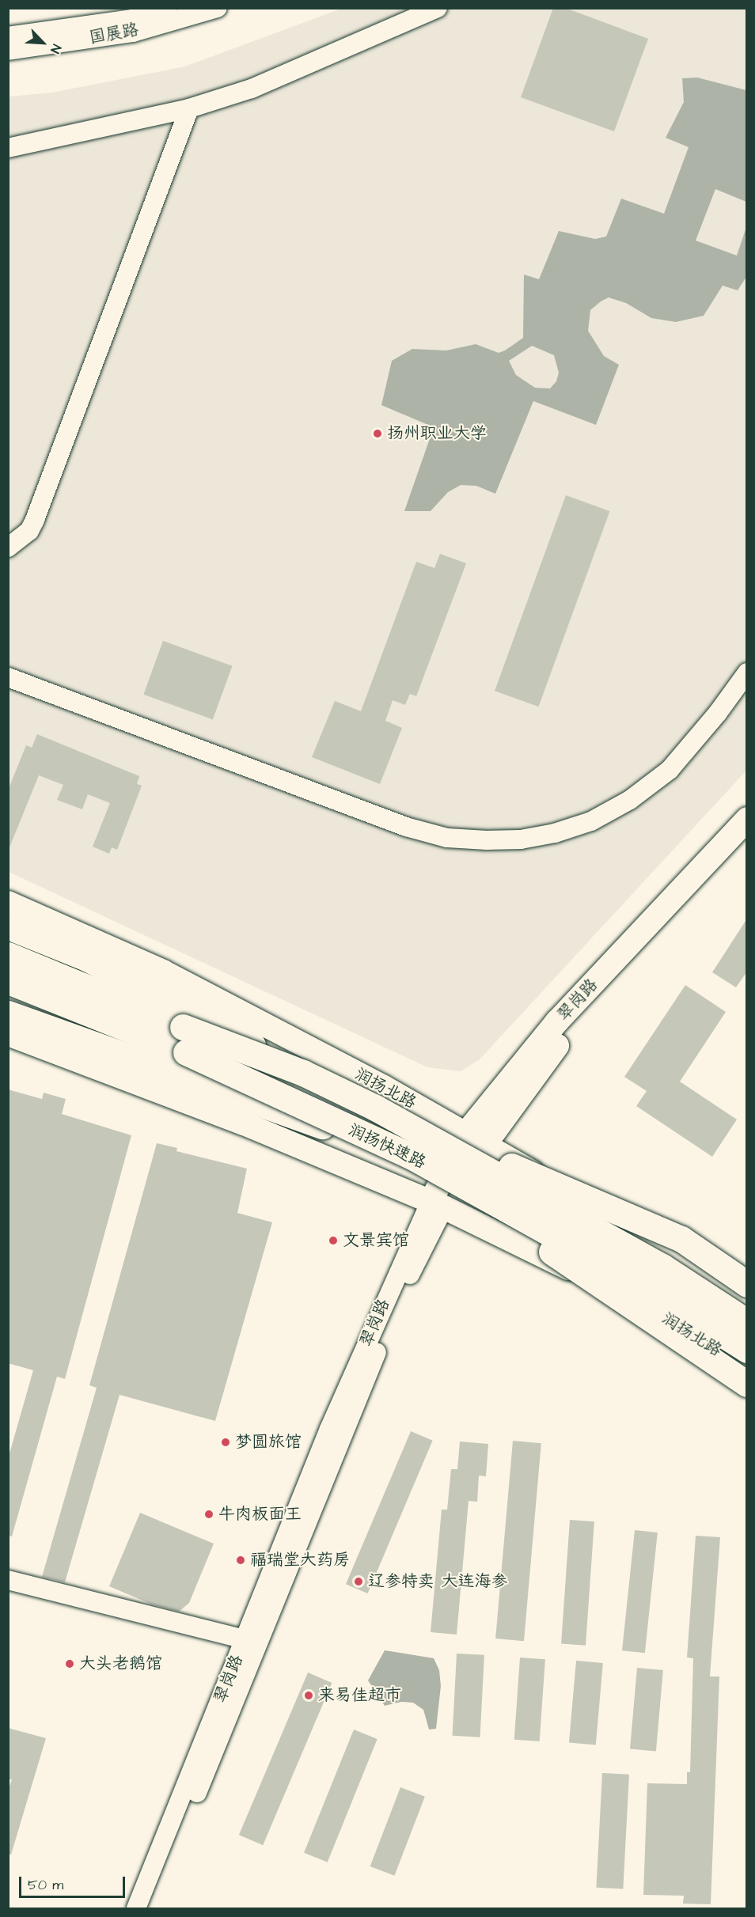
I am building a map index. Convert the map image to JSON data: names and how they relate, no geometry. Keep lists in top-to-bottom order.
{
  "streets": {
    "highway": ["润扬快速路"],
    "main road": ["翠岗路", "润扬北路"],
    "street": ["国展路"]
  },
  "crossings": [
    ["翠岗路", "润扬北路"]
  ],
  "places": [
    "扬州职业大学",
    "文景宾馆",
    "梦圆旅馆",
    "牛肉板面王",
    "福瑞堂大药房",
    "辽参特卖 大连海参",
    "大头老鹅馆",
    "来易佳超市"
  ],
  "scale_bar": "50 m",
  "north": "bottom right"
}
